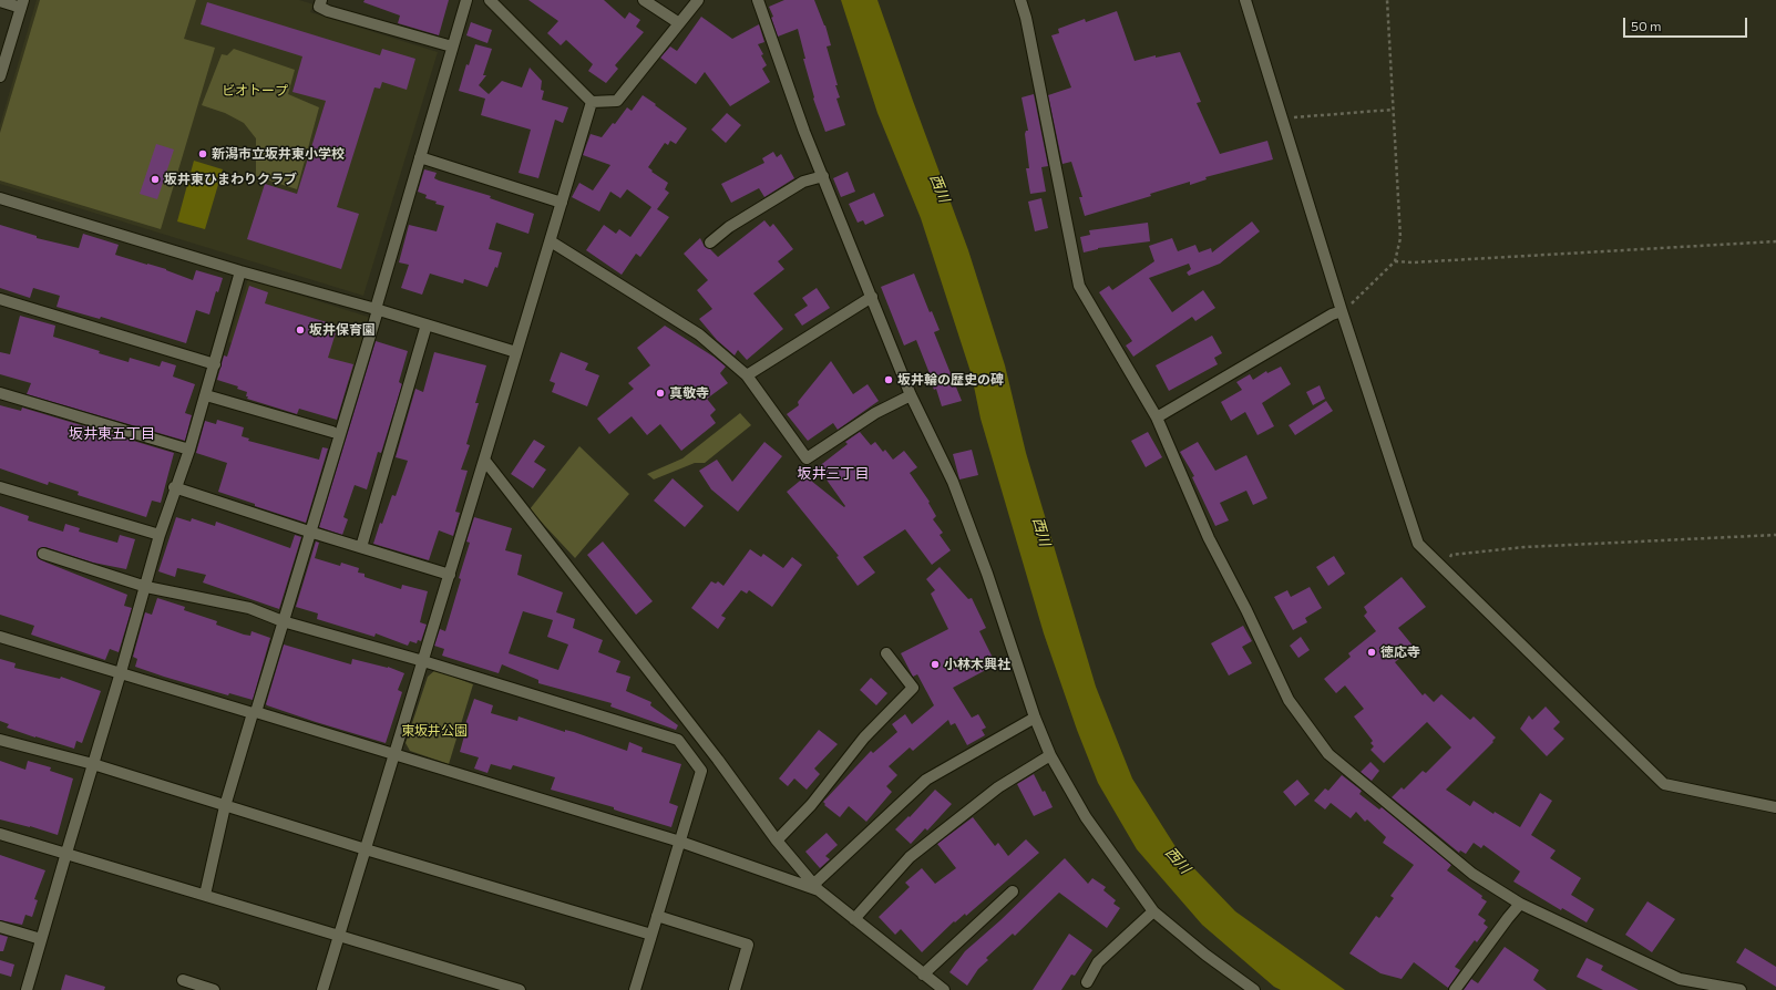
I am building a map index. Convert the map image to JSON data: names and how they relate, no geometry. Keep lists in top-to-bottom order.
{
  "districts": ["坂井東五丁目", "坂井三丁目"],
  "water": ["西川"],
  "parks": ["ビオトープ", "東坂井公園"],
  "places": [
    "新潟市立坂井東小学校",
    "坂井東ひまわりクラブ",
    "坂井保育園",
    "坂井輪の歴史の碑",
    "真敬寺",
    "徳応寺",
    "小林木興社"
  ],
  "scale_bar": "50 m"
}
